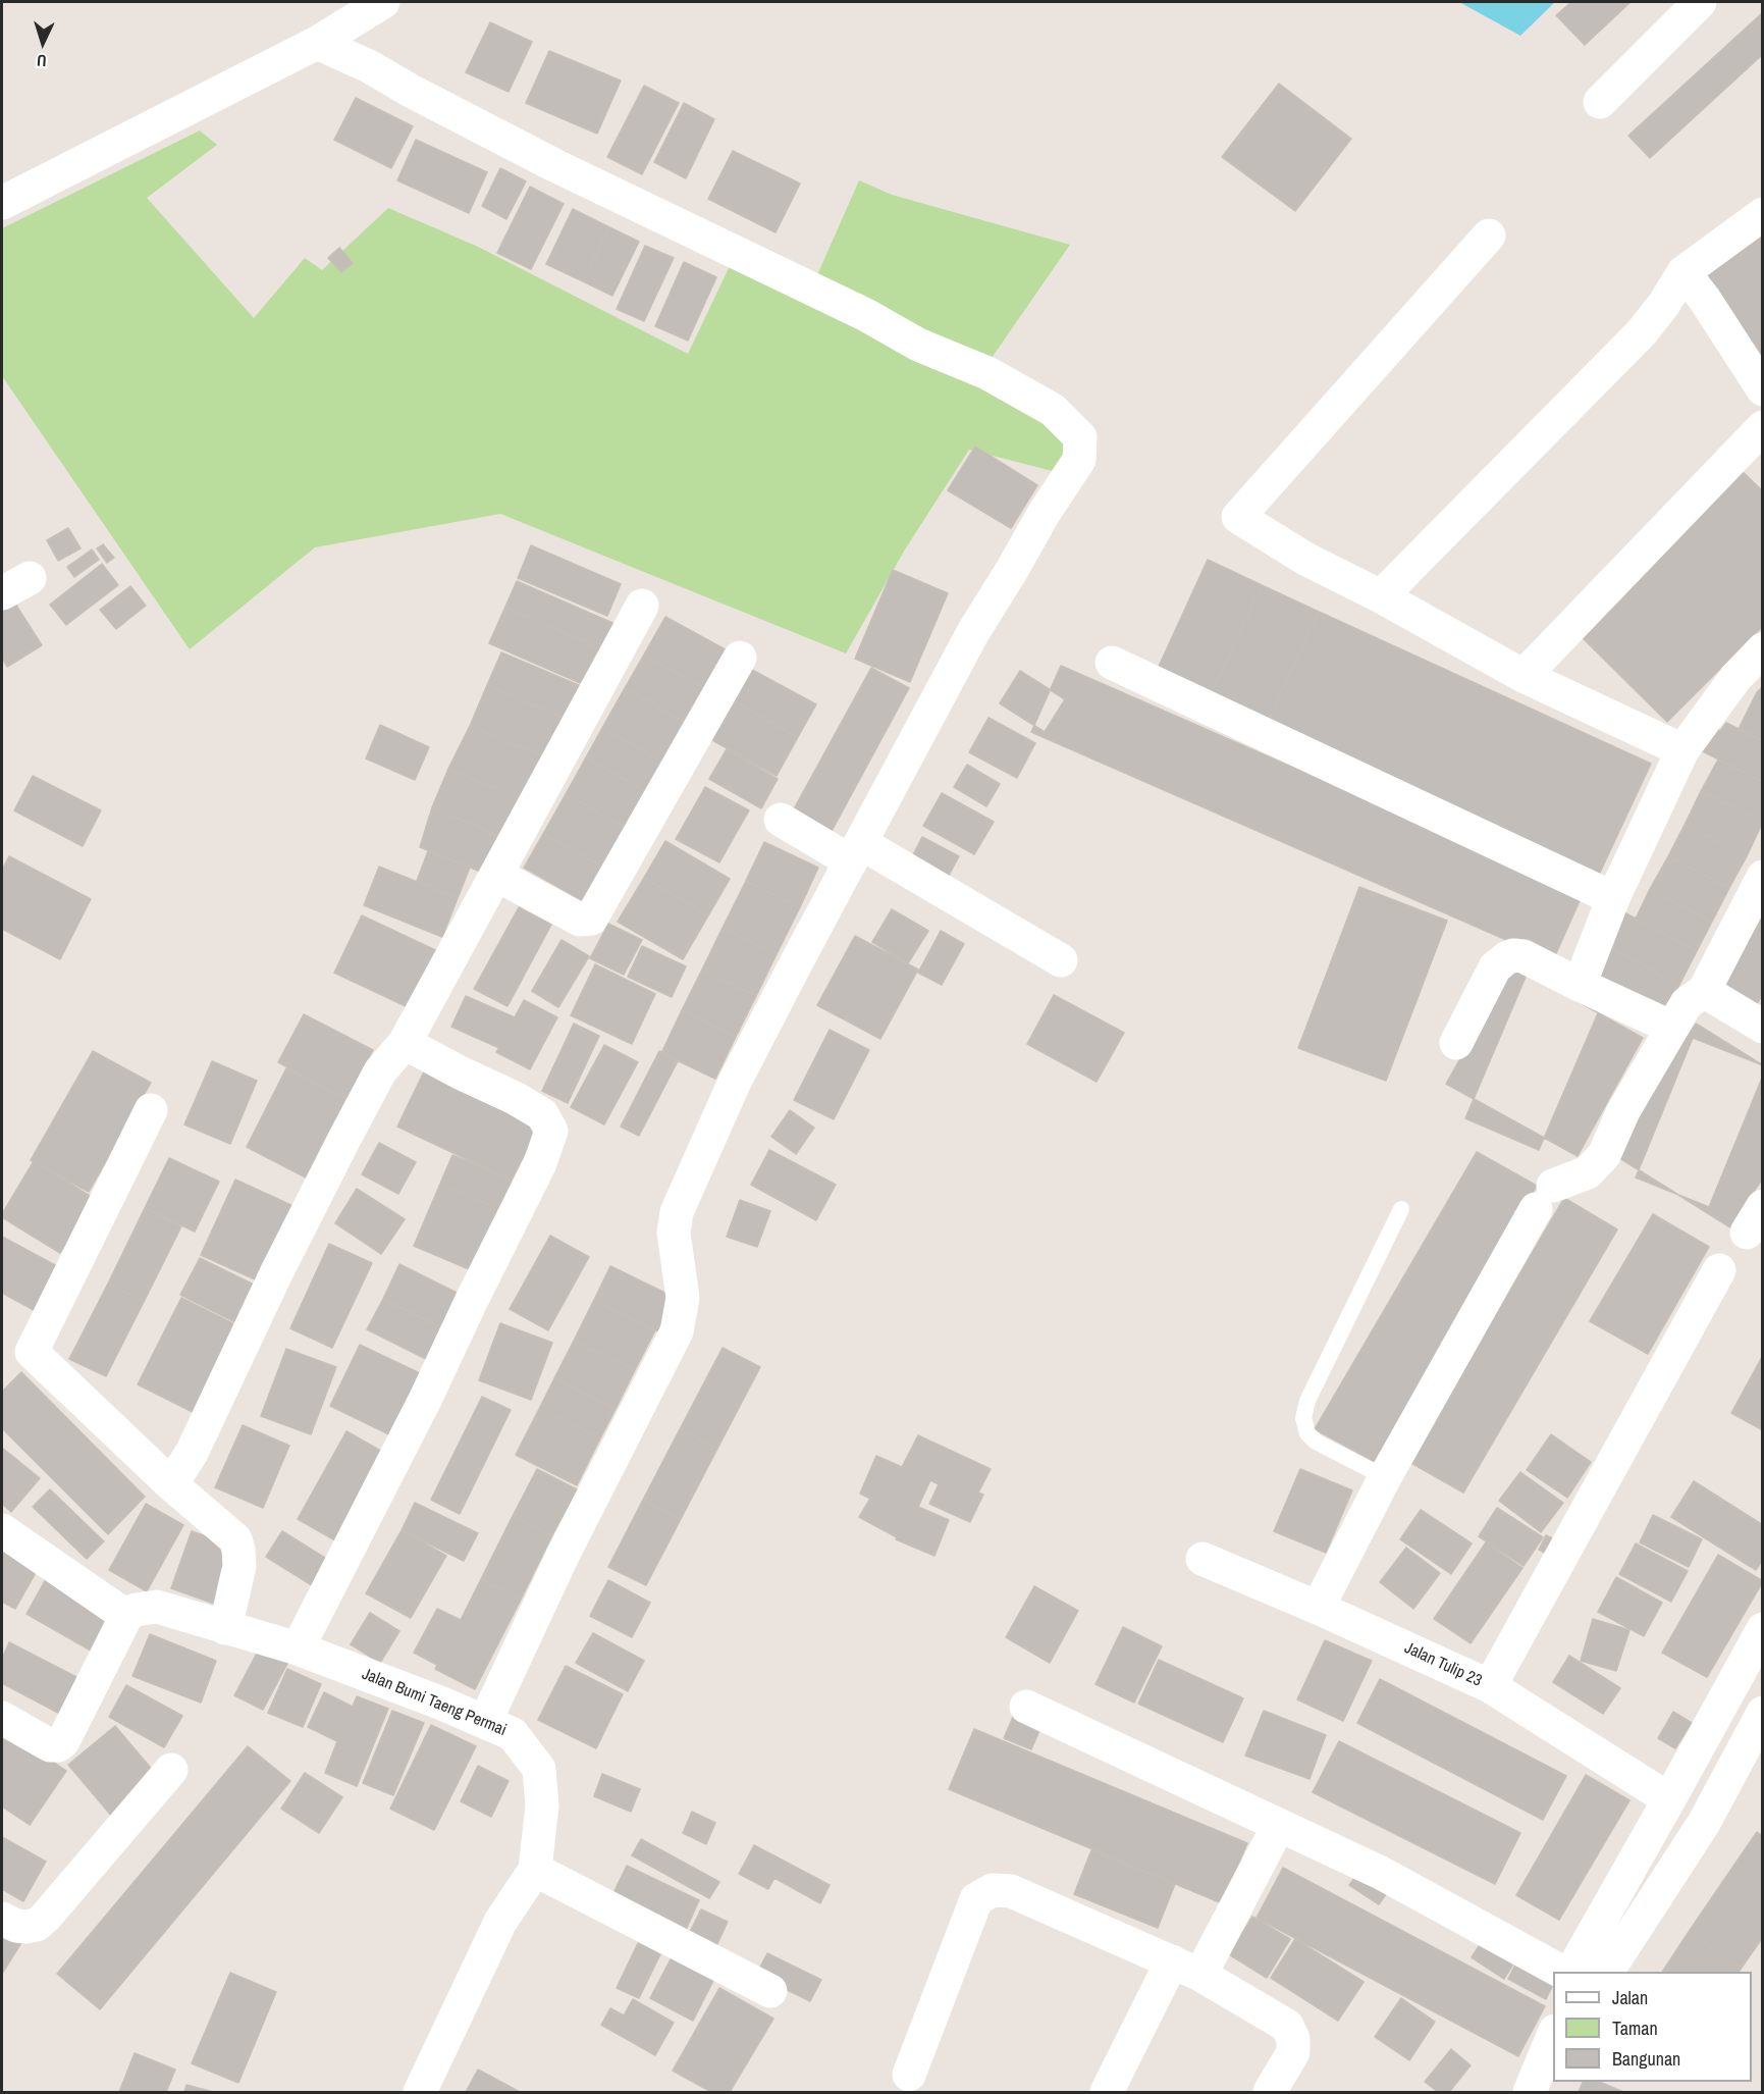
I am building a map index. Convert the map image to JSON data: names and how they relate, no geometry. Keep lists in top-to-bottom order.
{
  "streets": {
    "street": ["Jalan Tulip 23", "Jalan Bumi Taeng Permai"]
  },
  "legend": ["Jalan", "Taman", "Bangunan"],
  "north": "bottom"
}
